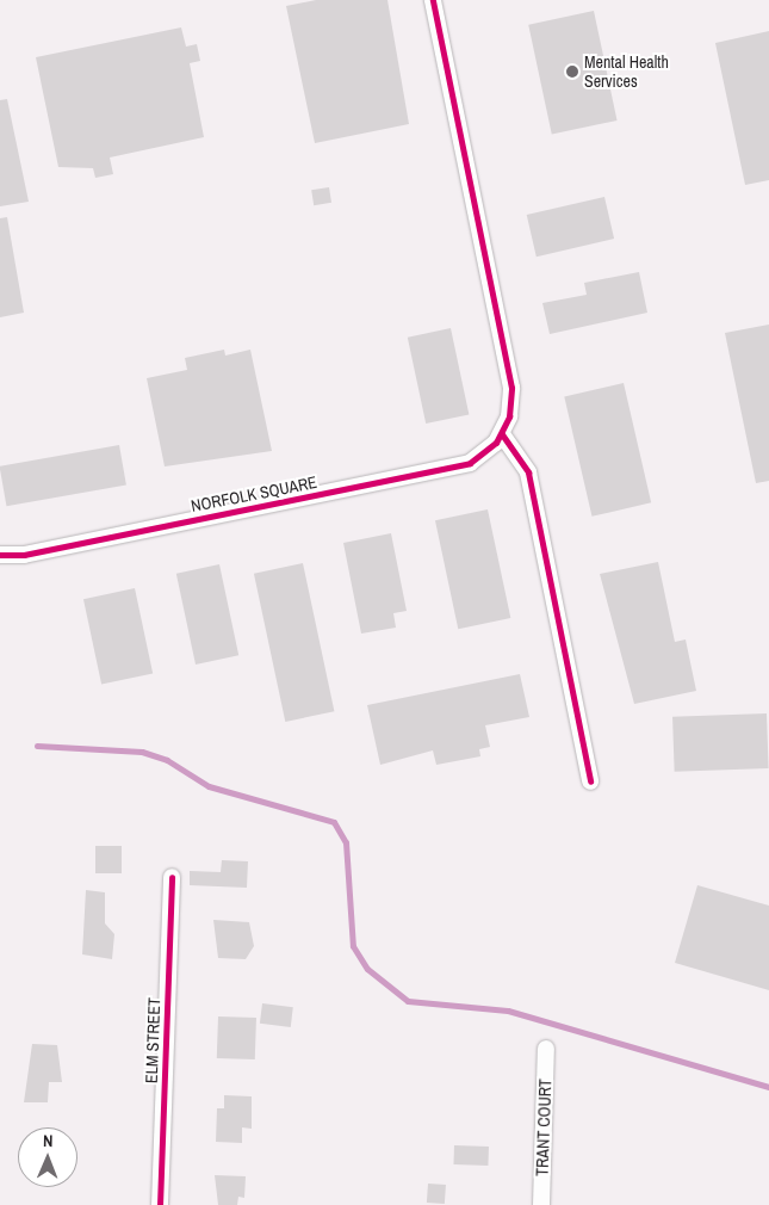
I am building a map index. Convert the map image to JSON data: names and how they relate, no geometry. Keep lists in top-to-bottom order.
{
  "streets": {
    "street": ["NORFOLK SQUARE", "ELM STREET", "TRANT COURT"]
  },
  "places": ["Mental Health Services"],
  "north": "top"
}
